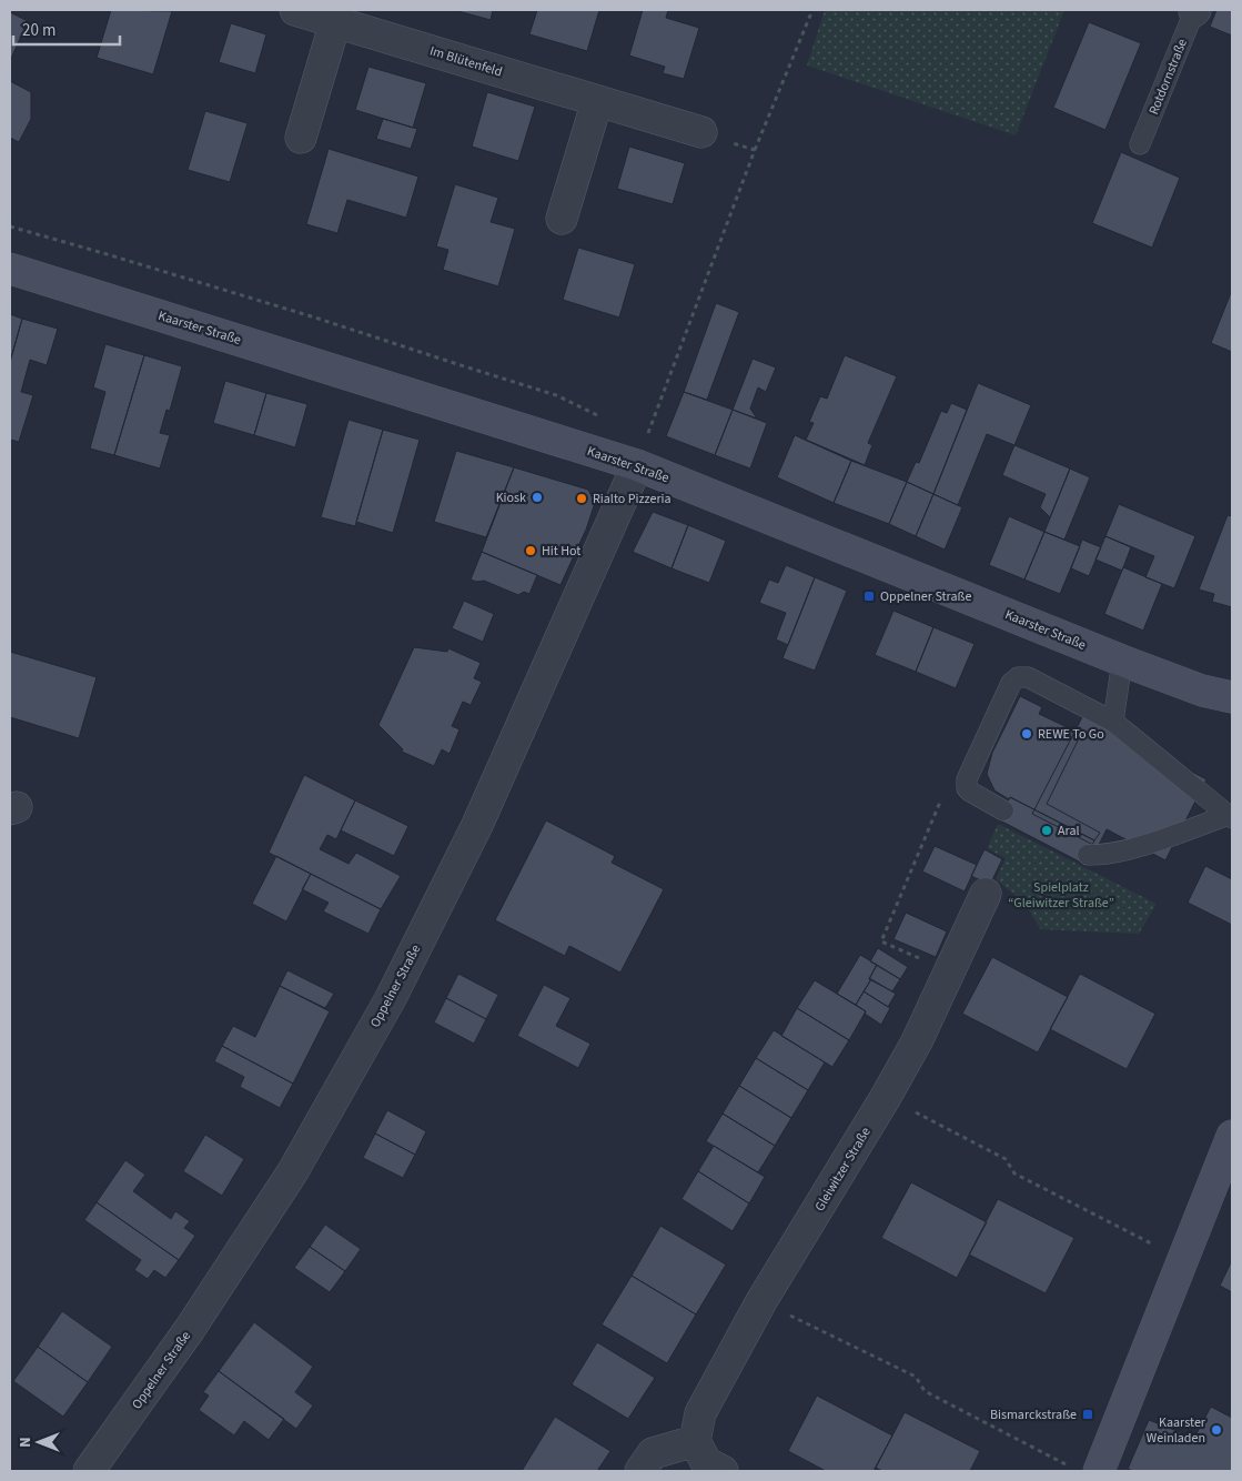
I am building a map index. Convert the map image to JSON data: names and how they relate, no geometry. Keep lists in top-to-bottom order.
{
  "streets": {
    "main road": ["Kaarster Straße"],
    "street": ["Im Blütenfeld", "Oppelner Straße", "Gleiwitzer Straße"],
    "lane": ["Rotdornstraße"]
  },
  "crossings": [
    ["Kaarster Straße", "Oppelner Straße"]
  ],
  "parks": ["Spielplatz “Gleiwitzer Straße”"],
  "places": {
    "other": [
      "Kiosk",
      "Rialto Pizzeria",
      "Hit Hot",
      "REWE To Go",
      "Aral",
      "Kaarster Weinladen"
    ],
    "transit": ["Oppelner Straße", "Bismarckstraße"]
  },
  "scale_bar": "20 m",
  "north": "left"
}
